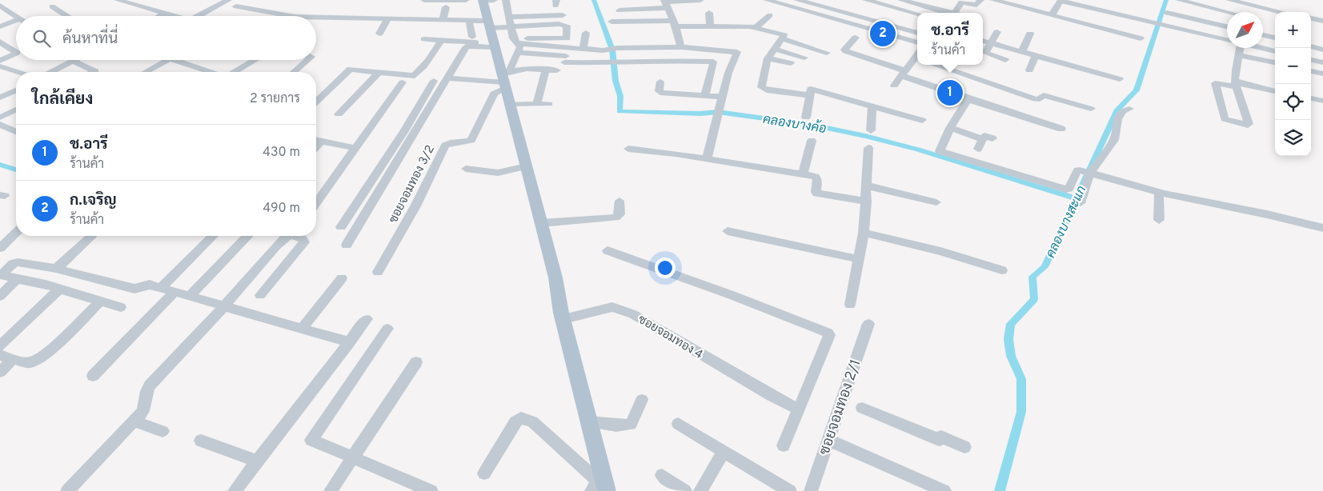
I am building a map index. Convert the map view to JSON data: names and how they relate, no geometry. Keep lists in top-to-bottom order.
{
  "streets": {
    "street": ["ซอยจอมทอง 3/2", "ซอยจอมทอง 4", "ซอยจอมทอง 2/1"]
  },
  "water": ["คลองบางค้อ", "คลองบางสะแก"],
  "north": "top right",
  "page": {
    "map_buttons": ["+", "−"],
    "popup": ["ช.อารี", "ร้านค้า"],
    "search": "ค้นหาที่นี่",
    "pins": ["2", "1"],
    "heading": ["ใกล้เคียง", "2 รายการ"],
    "list": [
      {
        "mark": "1",
        "name": "ช.อารี",
        "note": "ร้านค้า",
        "value": "430 m"
      },
      {
        "mark": "2",
        "name": "ก.เจริญ",
        "note": "ร้านค้า",
        "value": "490 m"
      }
    ]
  }
}
